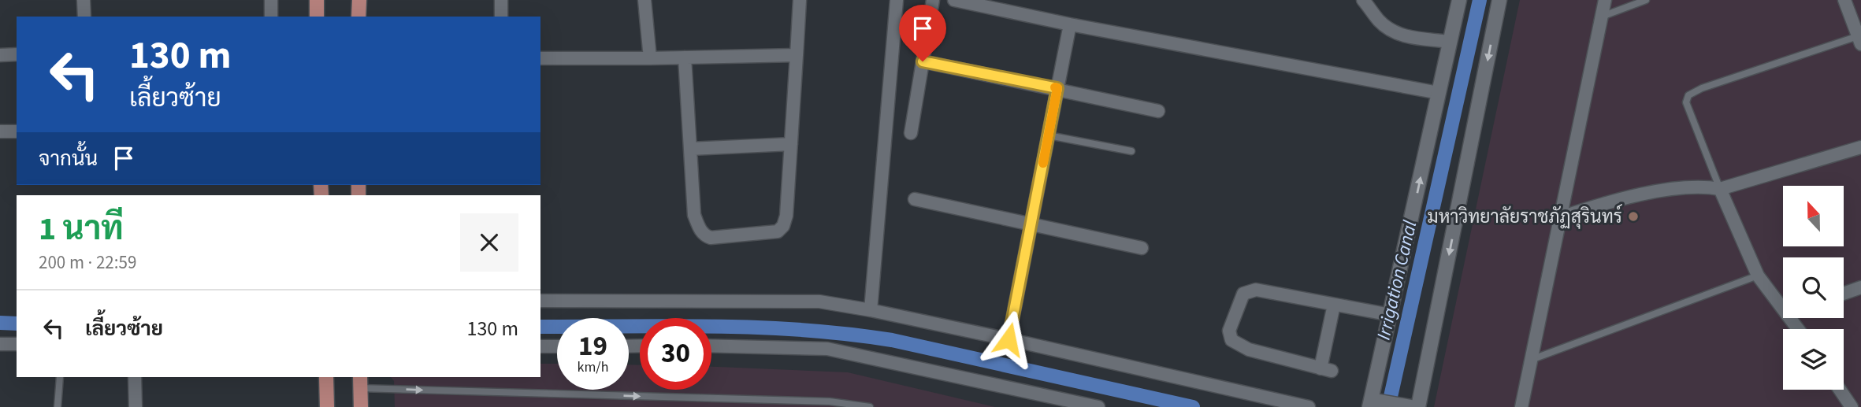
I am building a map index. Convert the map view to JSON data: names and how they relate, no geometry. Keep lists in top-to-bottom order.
{
  "water": ["Irrigation Canal"],
  "places": ["มหาวิทยาลัยราชภัฏสุรินทร์"],
  "north": "top",
  "page": {
    "turn": ["130 m", "เลี้ยวซ้าย"],
    "then": "จากนั้น",
    "heading": ["1 นาที", "200 m · 22:59"],
    "list": [
      {
        "name": "เลี้ยวซ้าย",
        "value": "130 m"
      }
    ],
    "speed": "19 km/h",
    "limit": "30"
  }
}
